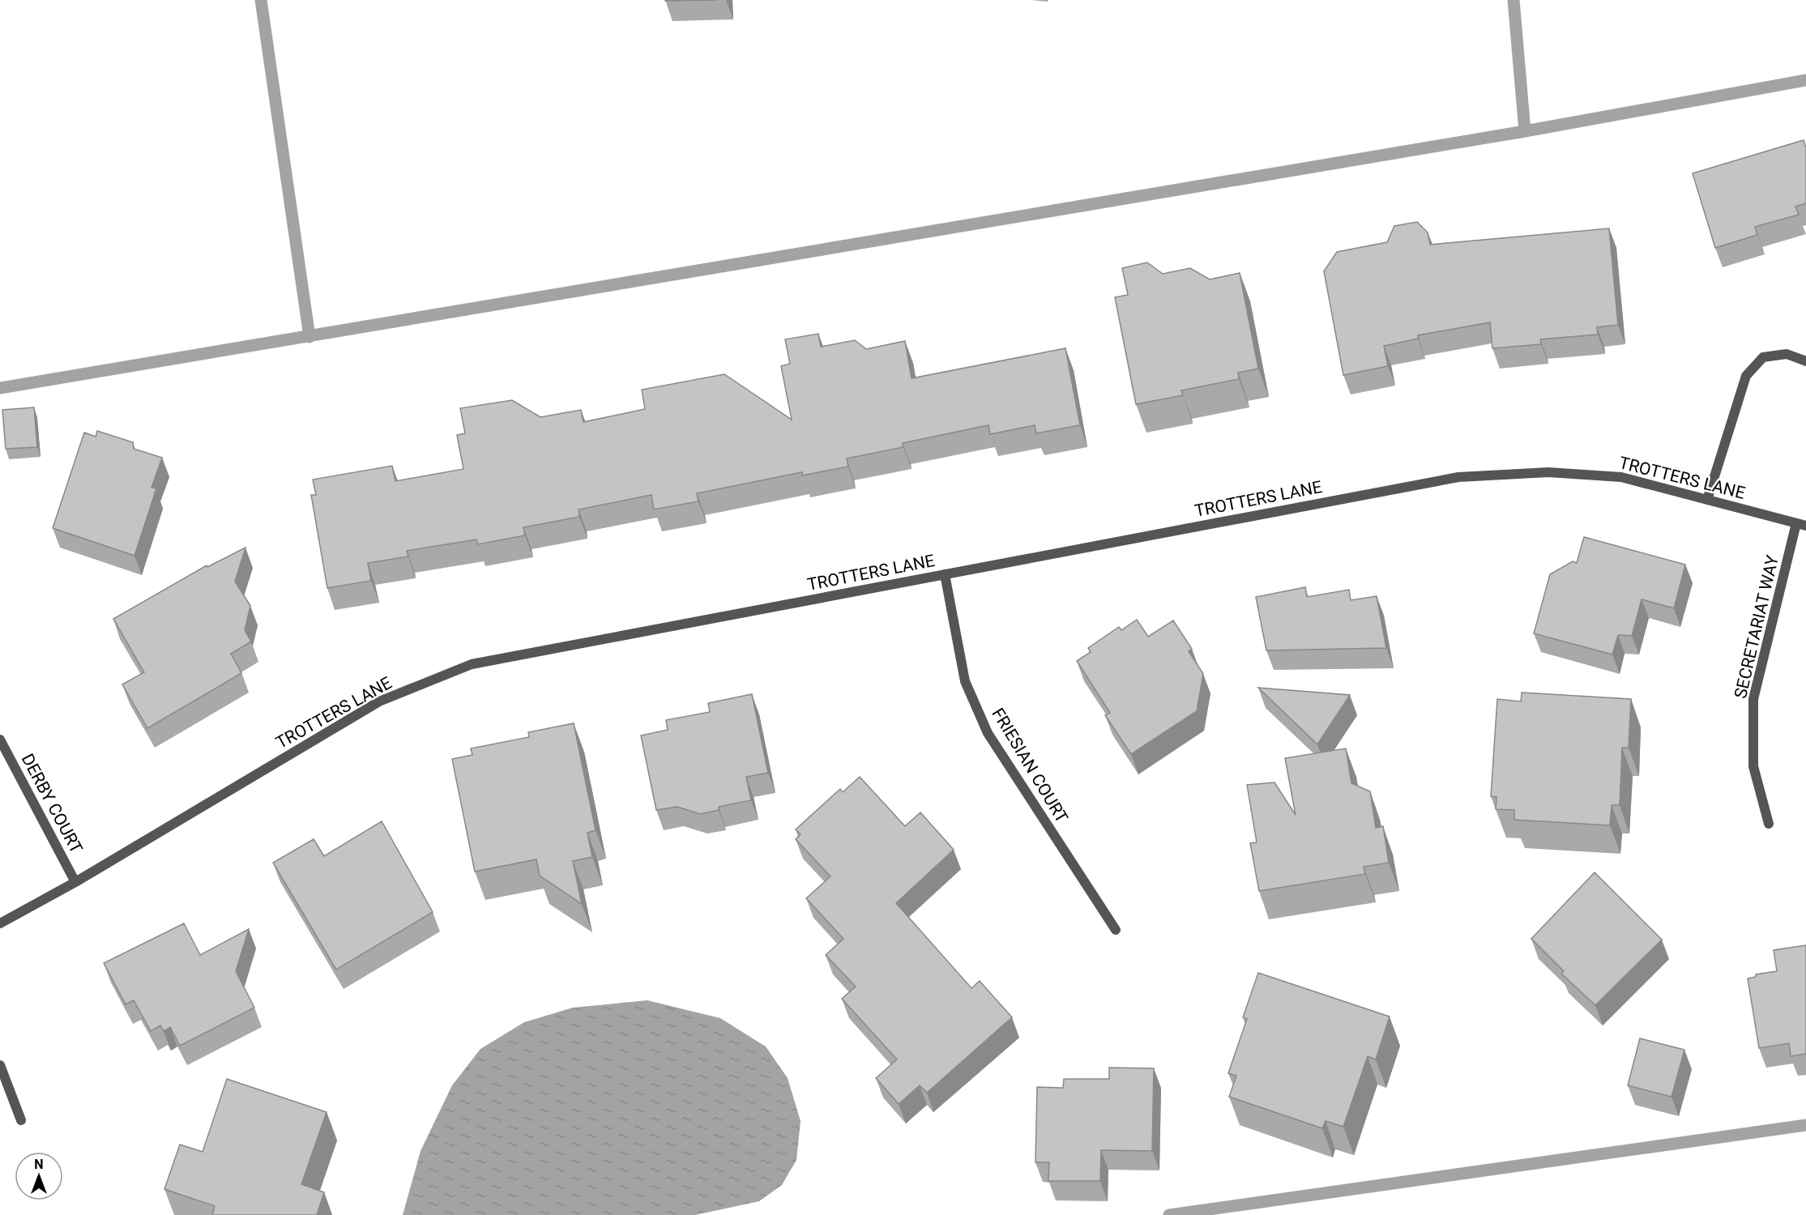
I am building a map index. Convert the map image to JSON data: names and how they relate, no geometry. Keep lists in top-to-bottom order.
{
  "streets": {
    "street": [
      "TROTTERS LANE",
      "SECRETARIAT WAY",
      "FRIESIAN COURT",
      "DERBY COURT"
    ]
  },
  "crossings": [
    ["TROTTERS LANE", "SECRETARIAT WAY"],
    ["TROTTERS LANE", "FRIESIAN COURT"],
    ["TROTTERS LANE", "DERBY COURT"]
  ],
  "north": "top"
}
